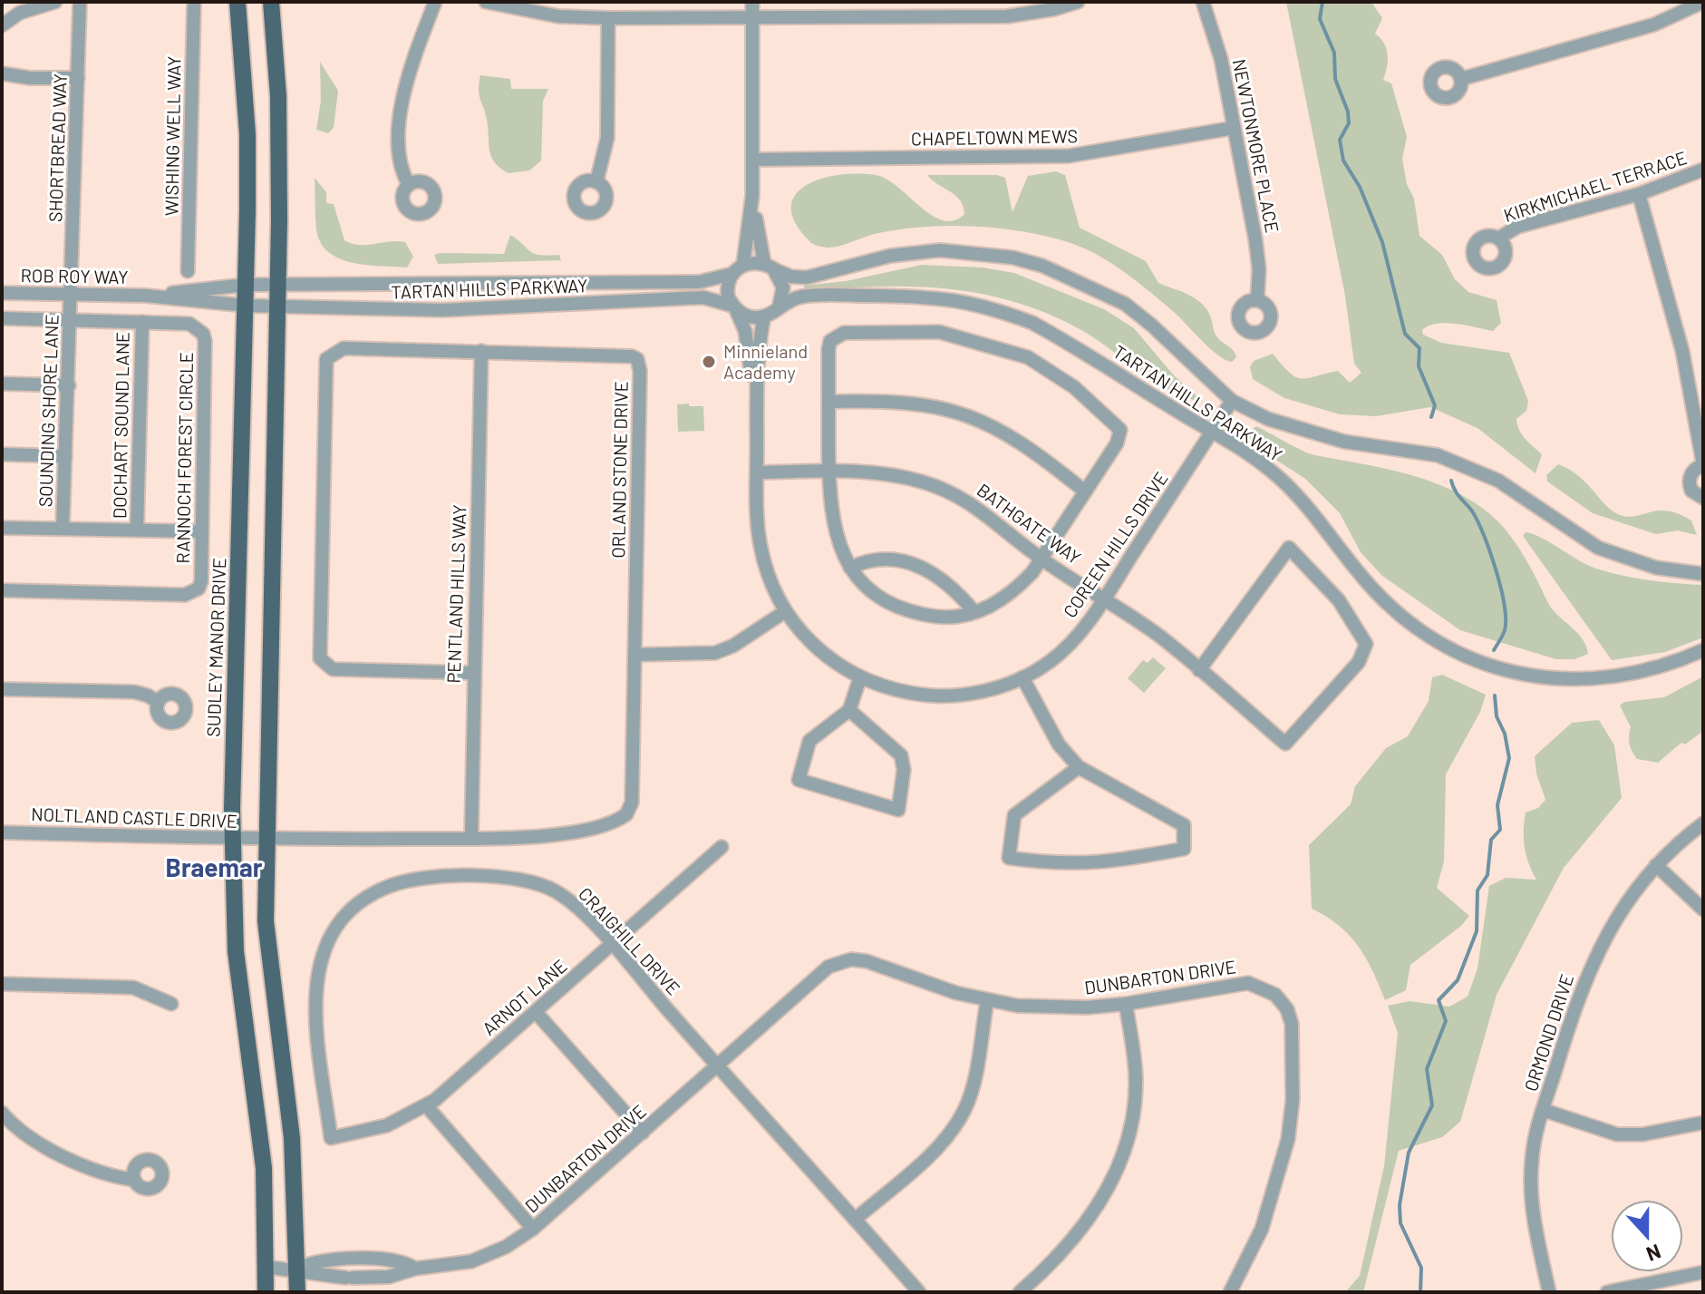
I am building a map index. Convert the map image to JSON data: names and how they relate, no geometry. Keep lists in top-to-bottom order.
{
  "streets": {
    "main road": ["SUDLEY MANOR DRIVE"],
    "street": [
      "WISHING WELL WAY",
      "CHAPELTOWN MEWS",
      "NEWTONMORE PLACE",
      "SHORTBREAD WAY",
      "KIRKMICHAEL TERRACE",
      "ROB ROY WAY",
      "TARTAN HILLS PARKWAY",
      "SOUNDING SHORE LANE",
      "DOCHART SOUND LANE",
      "RANNOCH FOREST CIRCLE",
      "ORLAND STONE DRIVE",
      "BATHGATE WAY",
      "COREEN HILLS DRIVE",
      "PENTLAND HILLS WAY",
      "NOLTLAND CASTLE DRIVE",
      "CRAIGHILL DRIVE",
      "DUNBARTON DRIVE",
      "ARNOT LANE",
      "ORMOND DRIVE"
    ]
  },
  "crossings": [
    ["CHAPELTOWN MEWS", "NEWTONMORE PLACE"],
    ["SHORTBREAD WAY", "ROB ROY WAY"],
    ["SHORTBREAD WAY", "SOUNDING SHORE LANE"],
    ["ROB ROY WAY", "TARTAN HILLS PARKWAY"],
    ["ROB ROY WAY", "SOUNDING SHORE LANE"],
    ["ROB ROY WAY", "SUDLEY MANOR DRIVE"],
    ["TARTAN HILLS PARKWAY", "COREEN HILLS DRIVE"],
    ["TARTAN HILLS PARKWAY", "SUDLEY MANOR DRIVE"],
    ["SOUNDING SHORE LANE", "RANNOCH FOREST CIRCLE"],
    ["DOCHART SOUND LANE", "RANNOCH FOREST CIRCLE"],
    ["ORLAND STONE DRIVE", "PENTLAND HILLS WAY"],
    ["ORLAND STONE DRIVE", "NOLTLAND CASTLE DRIVE"],
    ["BATHGATE WAY", "COREEN HILLS DRIVE"],
    ["SUDLEY MANOR DRIVE", "NOLTLAND CASTLE DRIVE"],
    ["SUDLEY MANOR DRIVE", "DUNBARTON DRIVE"],
    ["CRAIGHILL DRIVE", "DUNBARTON DRIVE"],
    ["CRAIGHILL DRIVE", "ARNOT LANE"]
  ],
  "districts": ["Braemar"],
  "places": ["Minnieland Academy"],
  "north": "bottom"
}
